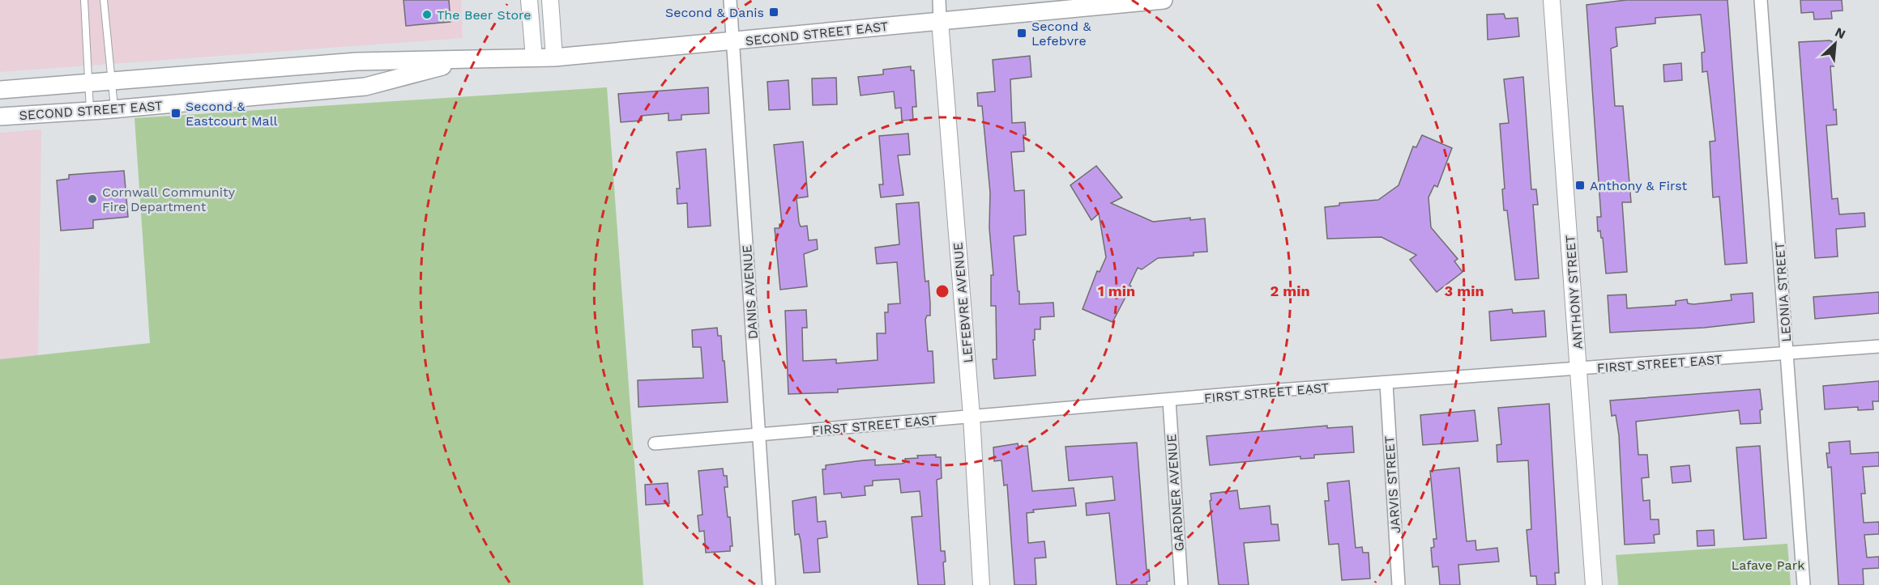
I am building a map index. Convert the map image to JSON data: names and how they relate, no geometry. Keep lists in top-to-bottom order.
{
  "streets": {
    "main road": ["SECOND STREET EAST"],
    "street": [
      "DANIS AVENUE",
      "ANTHONY STREET",
      "LEONIA STREET",
      "LEFEBVRE AVENUE",
      "FIRST STREET EAST",
      "JARVIS STREET",
      "GARDNER AVENUE"
    ]
  },
  "crossings": [
    ["SECOND STREET EAST", "DANIS AVENUE"],
    ["SECOND STREET EAST", "LEFEBVRE AVENUE"],
    ["DANIS AVENUE", "FIRST STREET EAST"],
    ["ANTHONY STREET", "FIRST STREET EAST"],
    ["LEONIA STREET", "FIRST STREET EAST"],
    ["LEFEBVRE AVENUE", "FIRST STREET EAST"],
    ["FIRST STREET EAST", "JARVIS STREET"],
    ["FIRST STREET EAST", "GARDNER AVENUE"]
  ],
  "parks": ["Lafave Park"],
  "places": {
    "transit": [
      "Second & Danis",
      "Second & Lefebvre",
      "Second & Eastcourt Mall",
      "Anthony & First"
    ],
    "other": ["The Beer Store", "Cornwall Community Fire Department"]
  },
  "north": "top right",
  "rings": ["1 min", "2 min", "3 min"]
}
